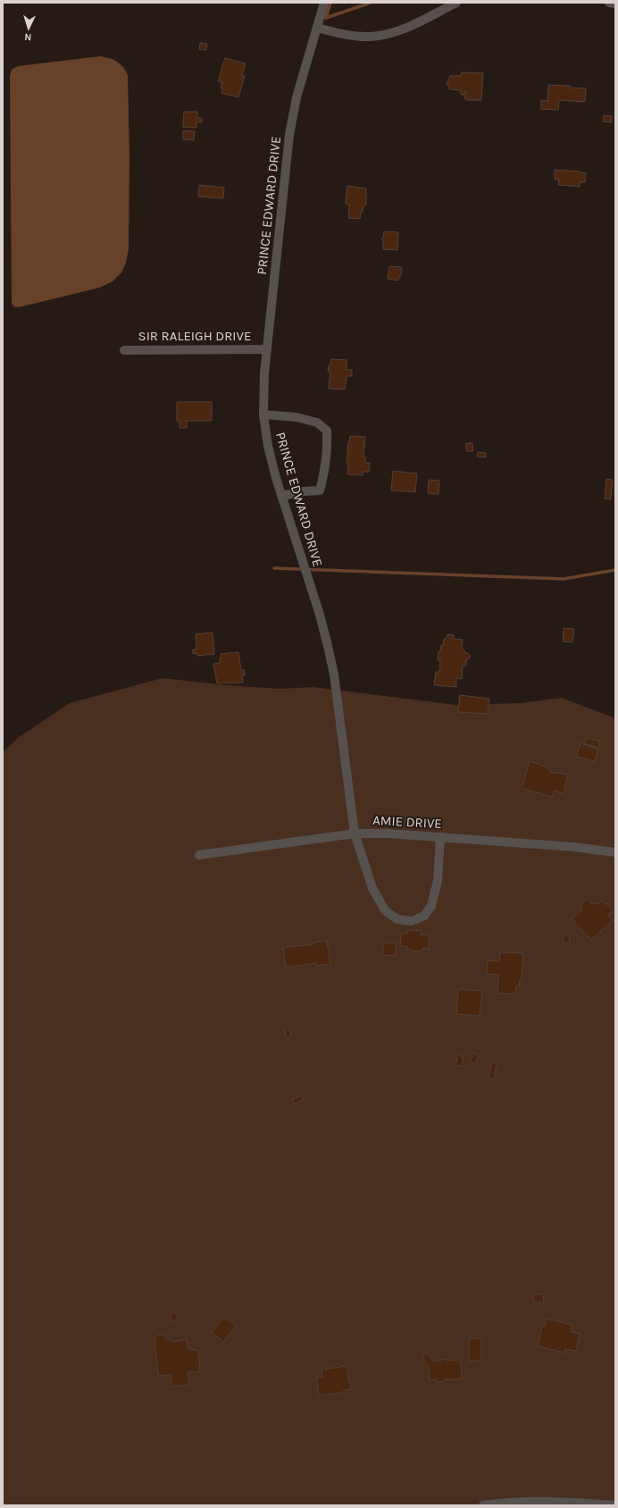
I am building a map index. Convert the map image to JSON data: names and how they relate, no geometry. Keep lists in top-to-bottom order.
{
  "streets": {
    "street": ["PRINCE EDWARD DRIVE", "SIR RALEIGH DRIVE", "AMIE DRIVE"]
  },
  "crossings": [
    ["PRINCE EDWARD DRIVE", "SIR RALEIGH DRIVE"],
    ["PRINCE EDWARD DRIVE", "AMIE DRIVE"]
  ],
  "north": "bottom"
}
